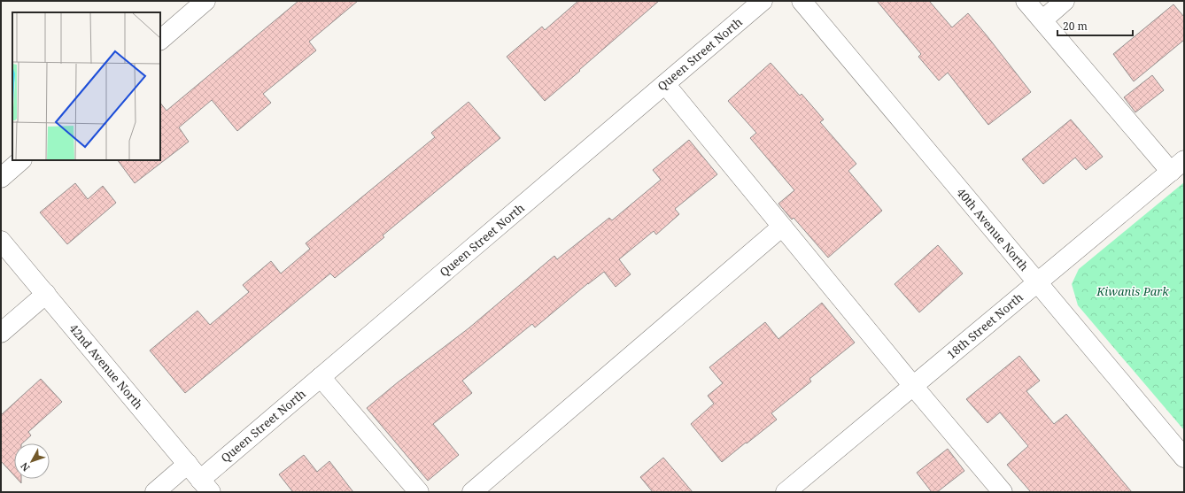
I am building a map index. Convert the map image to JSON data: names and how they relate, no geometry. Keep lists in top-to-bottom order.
{
  "streets": {
    "street": [
      "Queen Street North",
      "40th Avenue North",
      "18th Street North",
      "42nd Avenue North"
    ]
  },
  "crossings": [
    ["Queen Street North", "42nd Avenue North"],
    ["40th Avenue North", "18th Street North"]
  ],
  "parks": ["Kiwanis Park"],
  "scale_bar": "20 m",
  "north": "bottom left"
}
